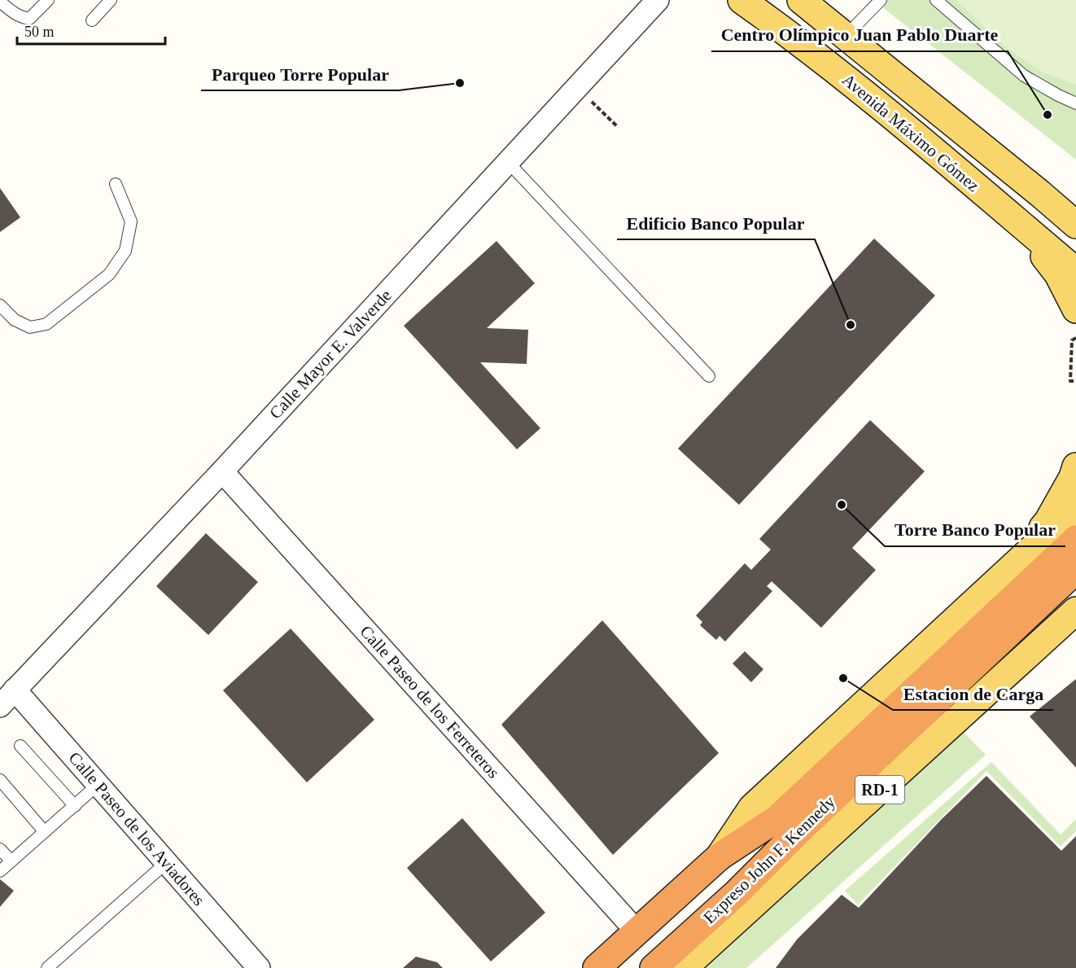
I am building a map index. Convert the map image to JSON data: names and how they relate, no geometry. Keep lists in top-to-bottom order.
{
  "streets": {
    "highway": ["RD-1", "Expreso John F. Kennedy"],
    "main road": ["Avenida Máximo Gómez"],
    "street": ["Calle Mayor E. Valverde", "Calle Paseo de los Ferreteros", "Calle Paseo de los Aviadores"]
  },
  "crossings": [
    ["Calle Mayor E. Valverde", "Calle Paseo de los Ferreteros"],
    ["Calle Mayor E. Valverde", "Calle Paseo de los Aviadores"],
    ["Calle Paseo de los Ferreteros", "Expreso John F. Kennedy"],
    ["RD-1", "Expreso John F. Kennedy"]
  ],
  "places": [
    "Parqueo Torre Popular",
    "Centro Olímpico Juan Pablo Duarte",
    "Edificio Banco Popular",
    "Torre Banco Popular",
    "Estacion de Carga"
  ],
  "scale_bar": "50 m"
}
